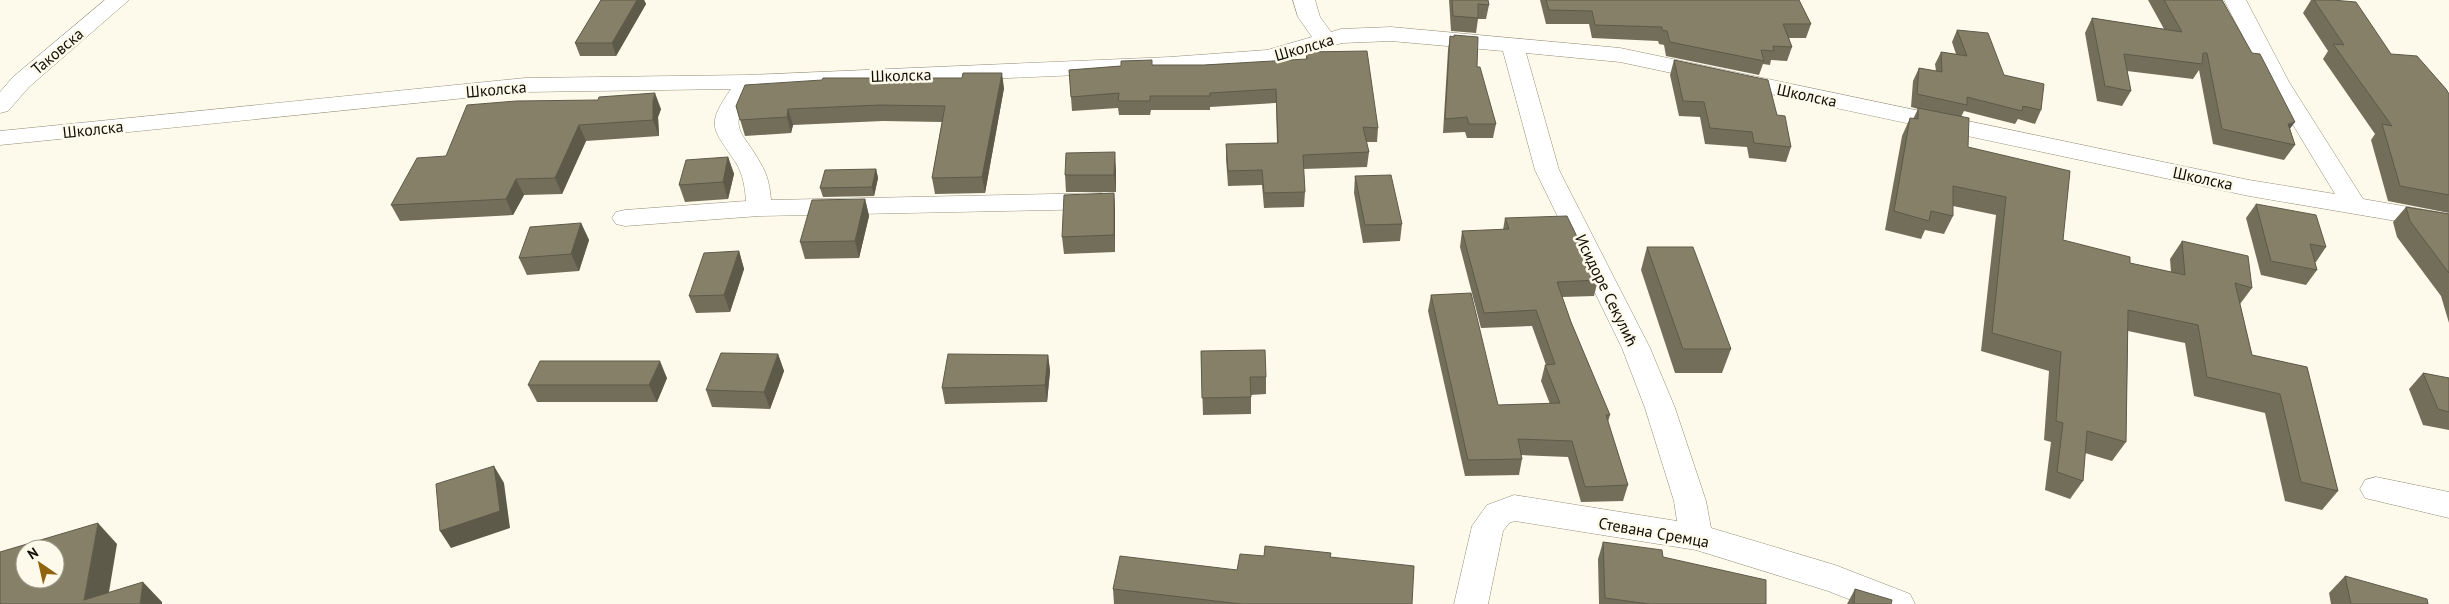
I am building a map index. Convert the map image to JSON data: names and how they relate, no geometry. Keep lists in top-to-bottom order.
{
  "streets": {
    "street": [
      "Школска",
      "Таковска",
      "Исидоре Секулић",
      "Стевана Сремца"
    ]
  },
  "crossings": [
    ["Школска", "Исидоре Секулић"],
    ["Исидоре Секулић", "Стевана Сремца"]
  ],
  "north": "top left"
}
